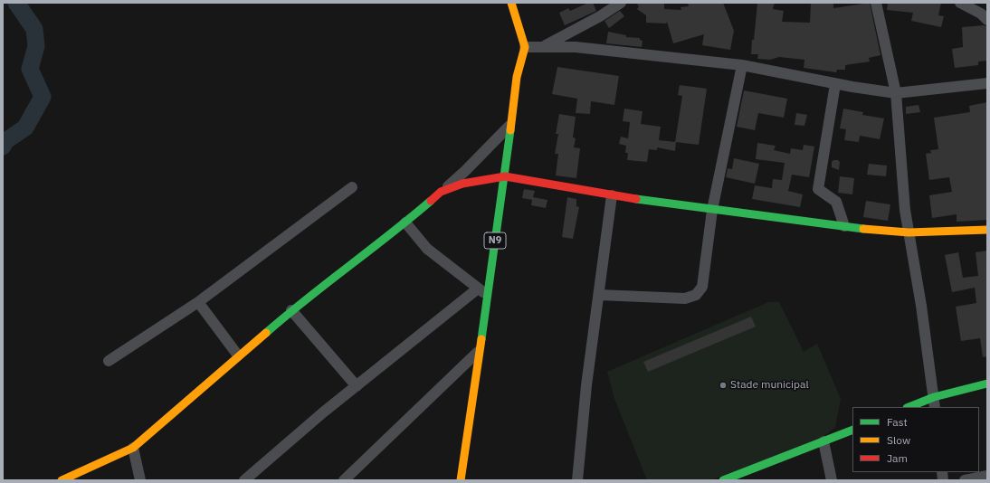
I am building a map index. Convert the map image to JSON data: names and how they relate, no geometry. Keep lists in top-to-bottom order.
{
  "streets": {
    "main road": ["N9"]
  },
  "places": ["Stade municipal"],
  "legend": ["Fast", "Slow", "Jam"]
}
